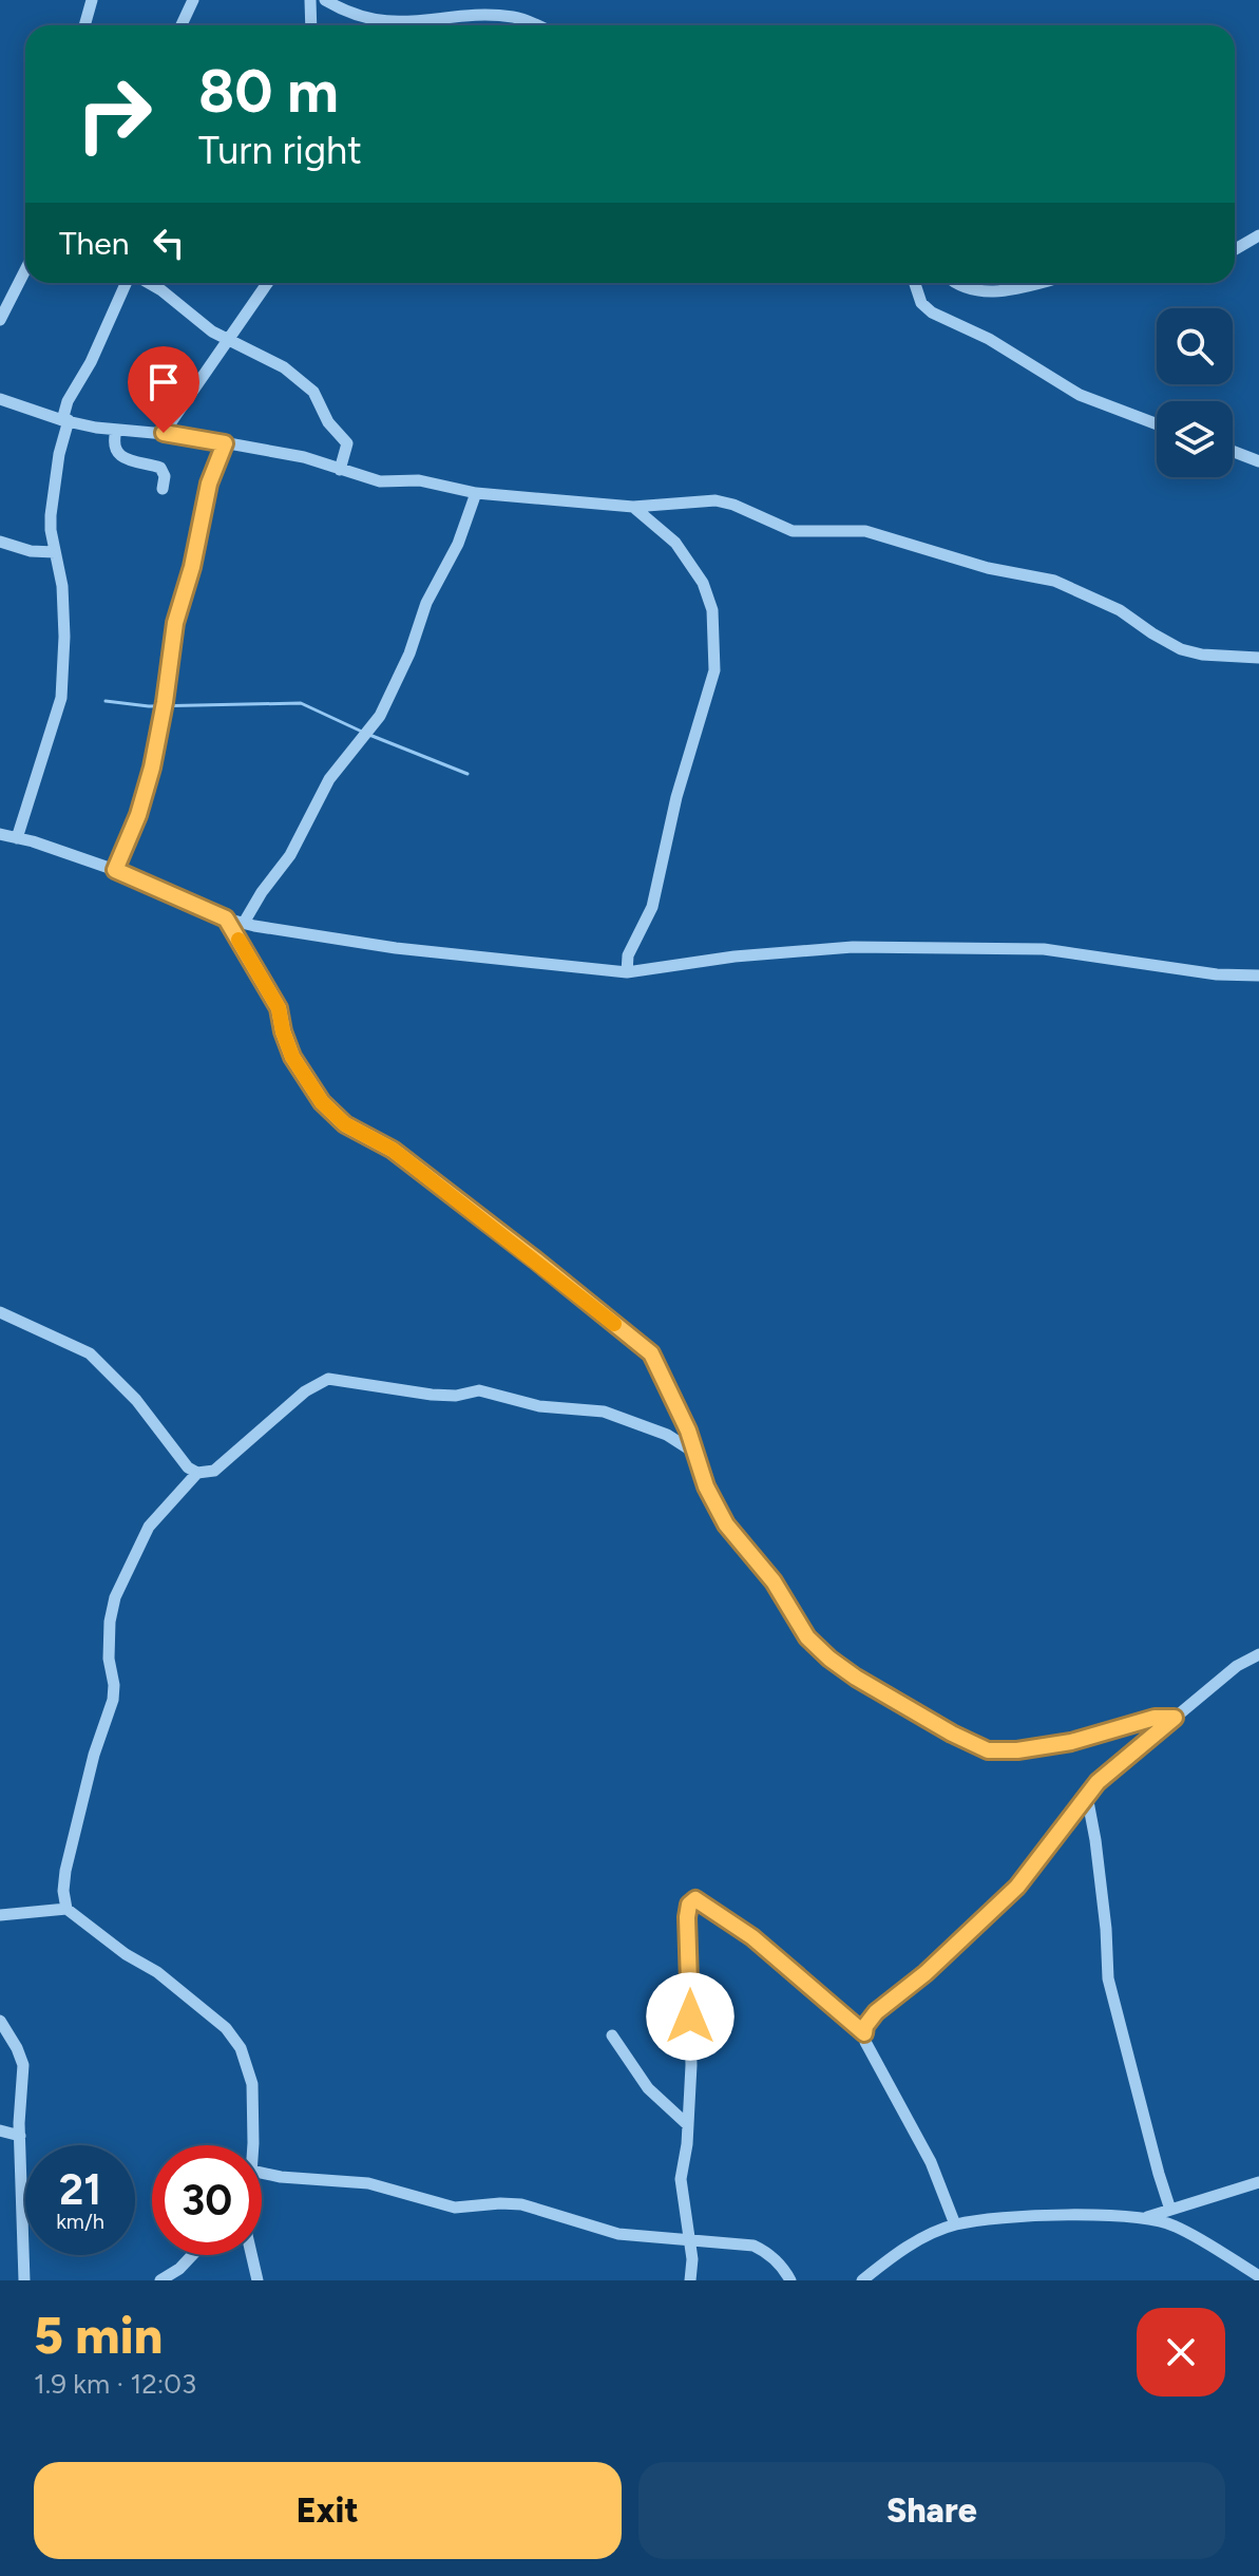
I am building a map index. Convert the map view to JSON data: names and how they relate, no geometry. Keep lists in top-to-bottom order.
{
  "page": {
    "turn": ["80 m", "Turn right"],
    "then": "Then",
    "speed": "21 km/h",
    "limit": "30",
    "heading": ["5 min", "1.9 km · 12:03"],
    "buttons": ["Exit", "Share"]
  }
}
